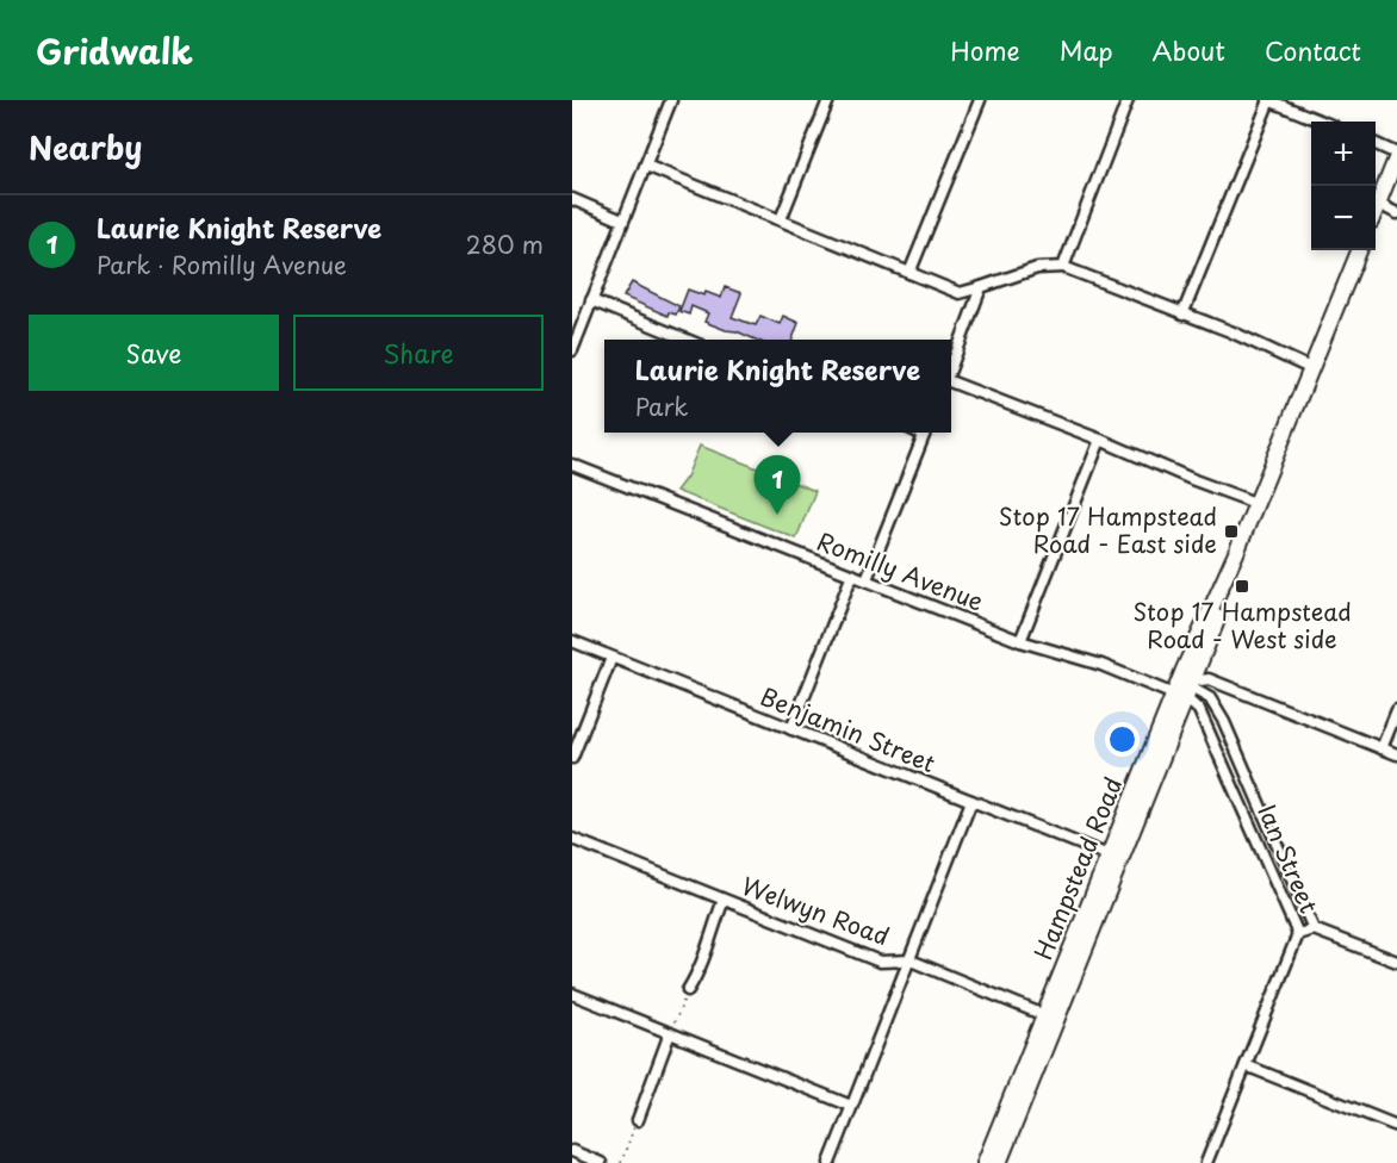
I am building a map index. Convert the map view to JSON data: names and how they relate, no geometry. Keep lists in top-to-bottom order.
{
  "streets": {
    "highway": ["Hampstead Road"],
    "street": [
      "Romilly Avenue",
      "Benjamin Street",
      "Ian Street",
      "Welwyn Road"
    ]
  },
  "crossings": [
    ["Romilly Avenue", "Ian Street"],
    ["Romilly Avenue", "Hampstead Road"],
    ["Benjamin Street", "Hampstead Road"],
    ["Ian Street", "Hampstead Road"],
    ["Hampstead Road", "Welwyn Road"]
  ],
  "places": {
    "transit": ["Stop 17 Hampstead Road - East side", "Stop 17 Hampstead Road - West side"]
  },
  "page": {
    "header": "Gridwalk",
    "nav": [
      "Home",
      "Map",
      "About",
      "Contact"
    ],
    "heading": "Nearby",
    "map_buttons": ["+", "−"],
    "list": [
      {
        "mark": "1",
        "name": "Laurie Knight Reserve",
        "note": "Park · Romilly Avenue",
        "value": "280 m"
      }
    ],
    "buttons": ["Save", "Share"],
    "popup": ["Laurie Knight Reserve", "Park"],
    "pins": "1"
  }
}
